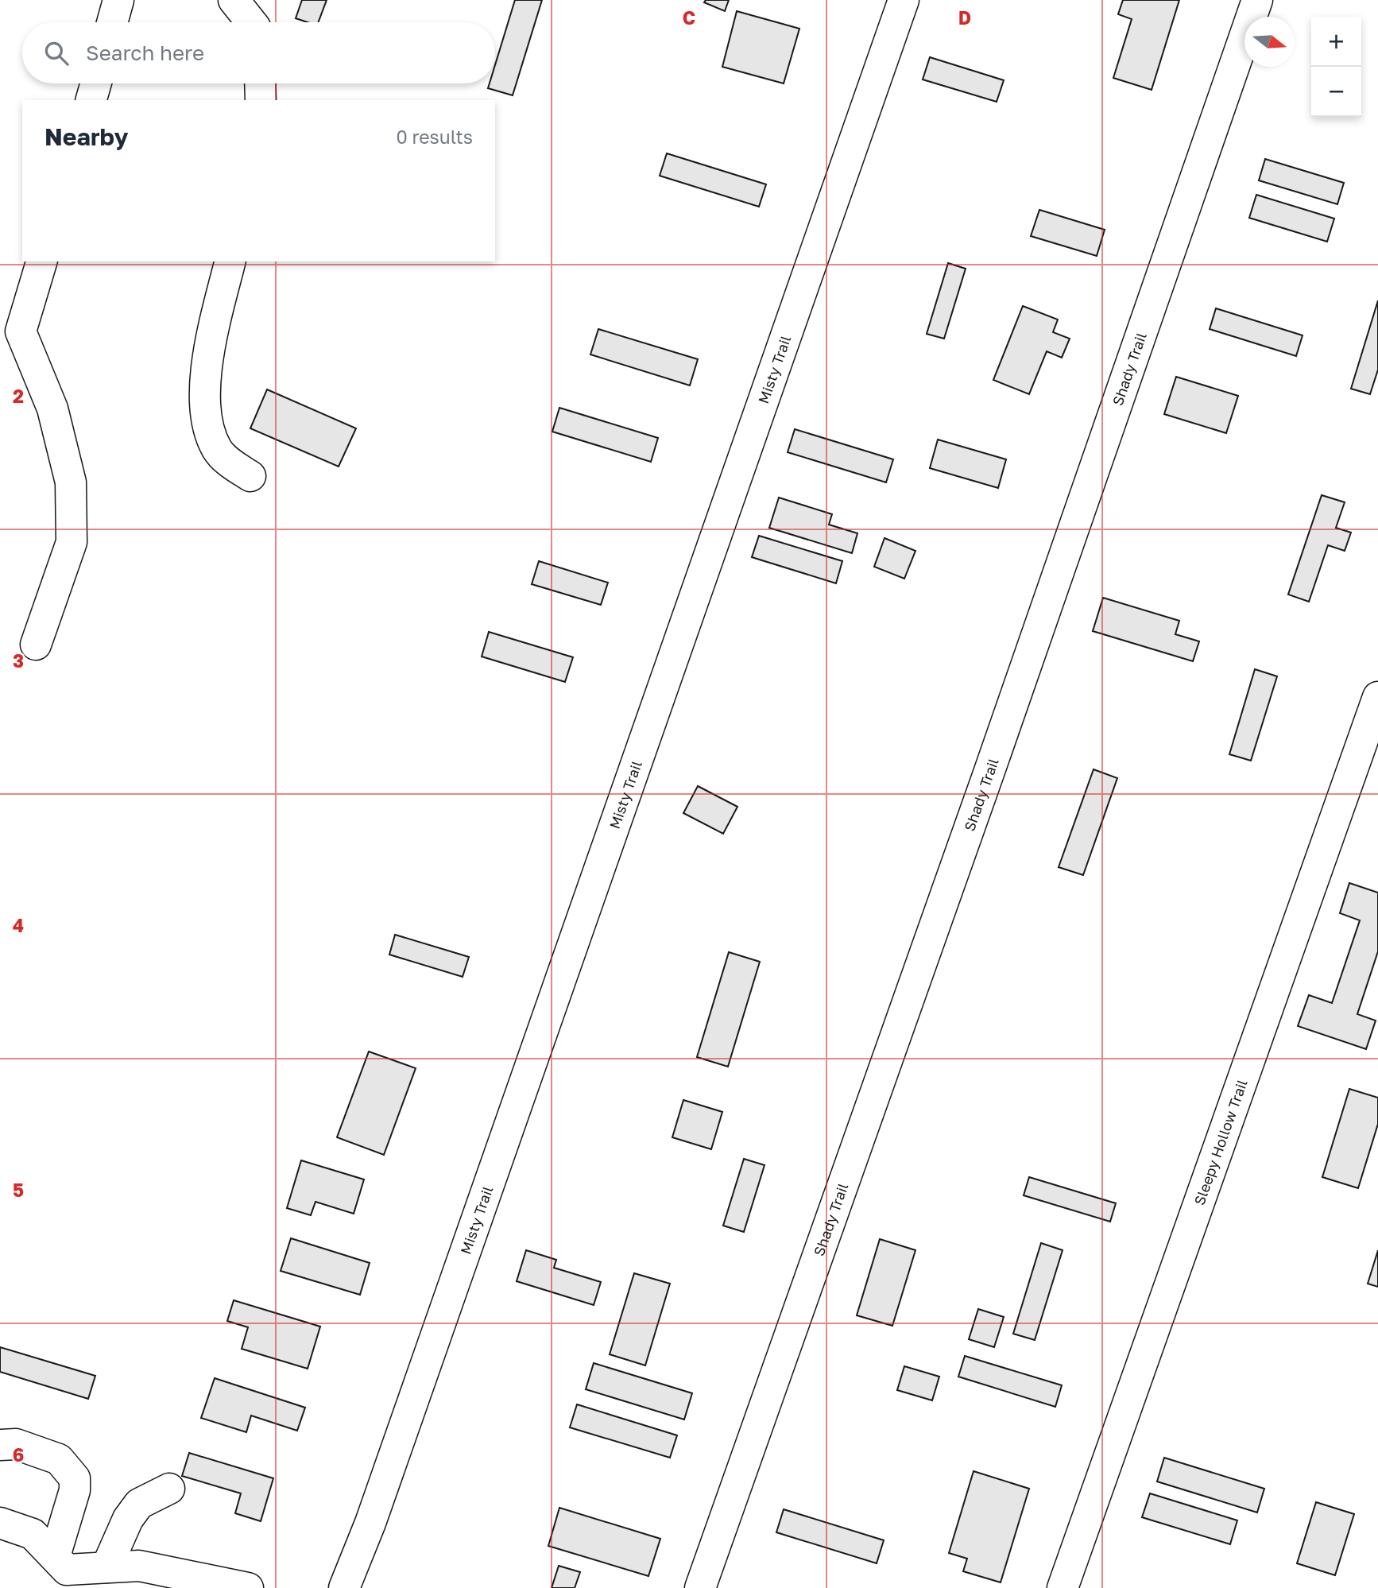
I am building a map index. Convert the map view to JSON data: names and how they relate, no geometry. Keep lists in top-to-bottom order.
{
  "streets": {
    "street": ["Misty Trail", "Shady Trail", "Sleepy Hollow Trail"]
  },
  "north": "right",
  "page": {
    "map_buttons": ["+", "−"],
    "search": "Search here",
    "heading": ["Nearby", "0 results"]
  },
  "grid": {
    "columns": ["C", "D"],
    "rows": [
      "2",
      "3",
      "4",
      "5",
      "6"
    ]
  }
}
